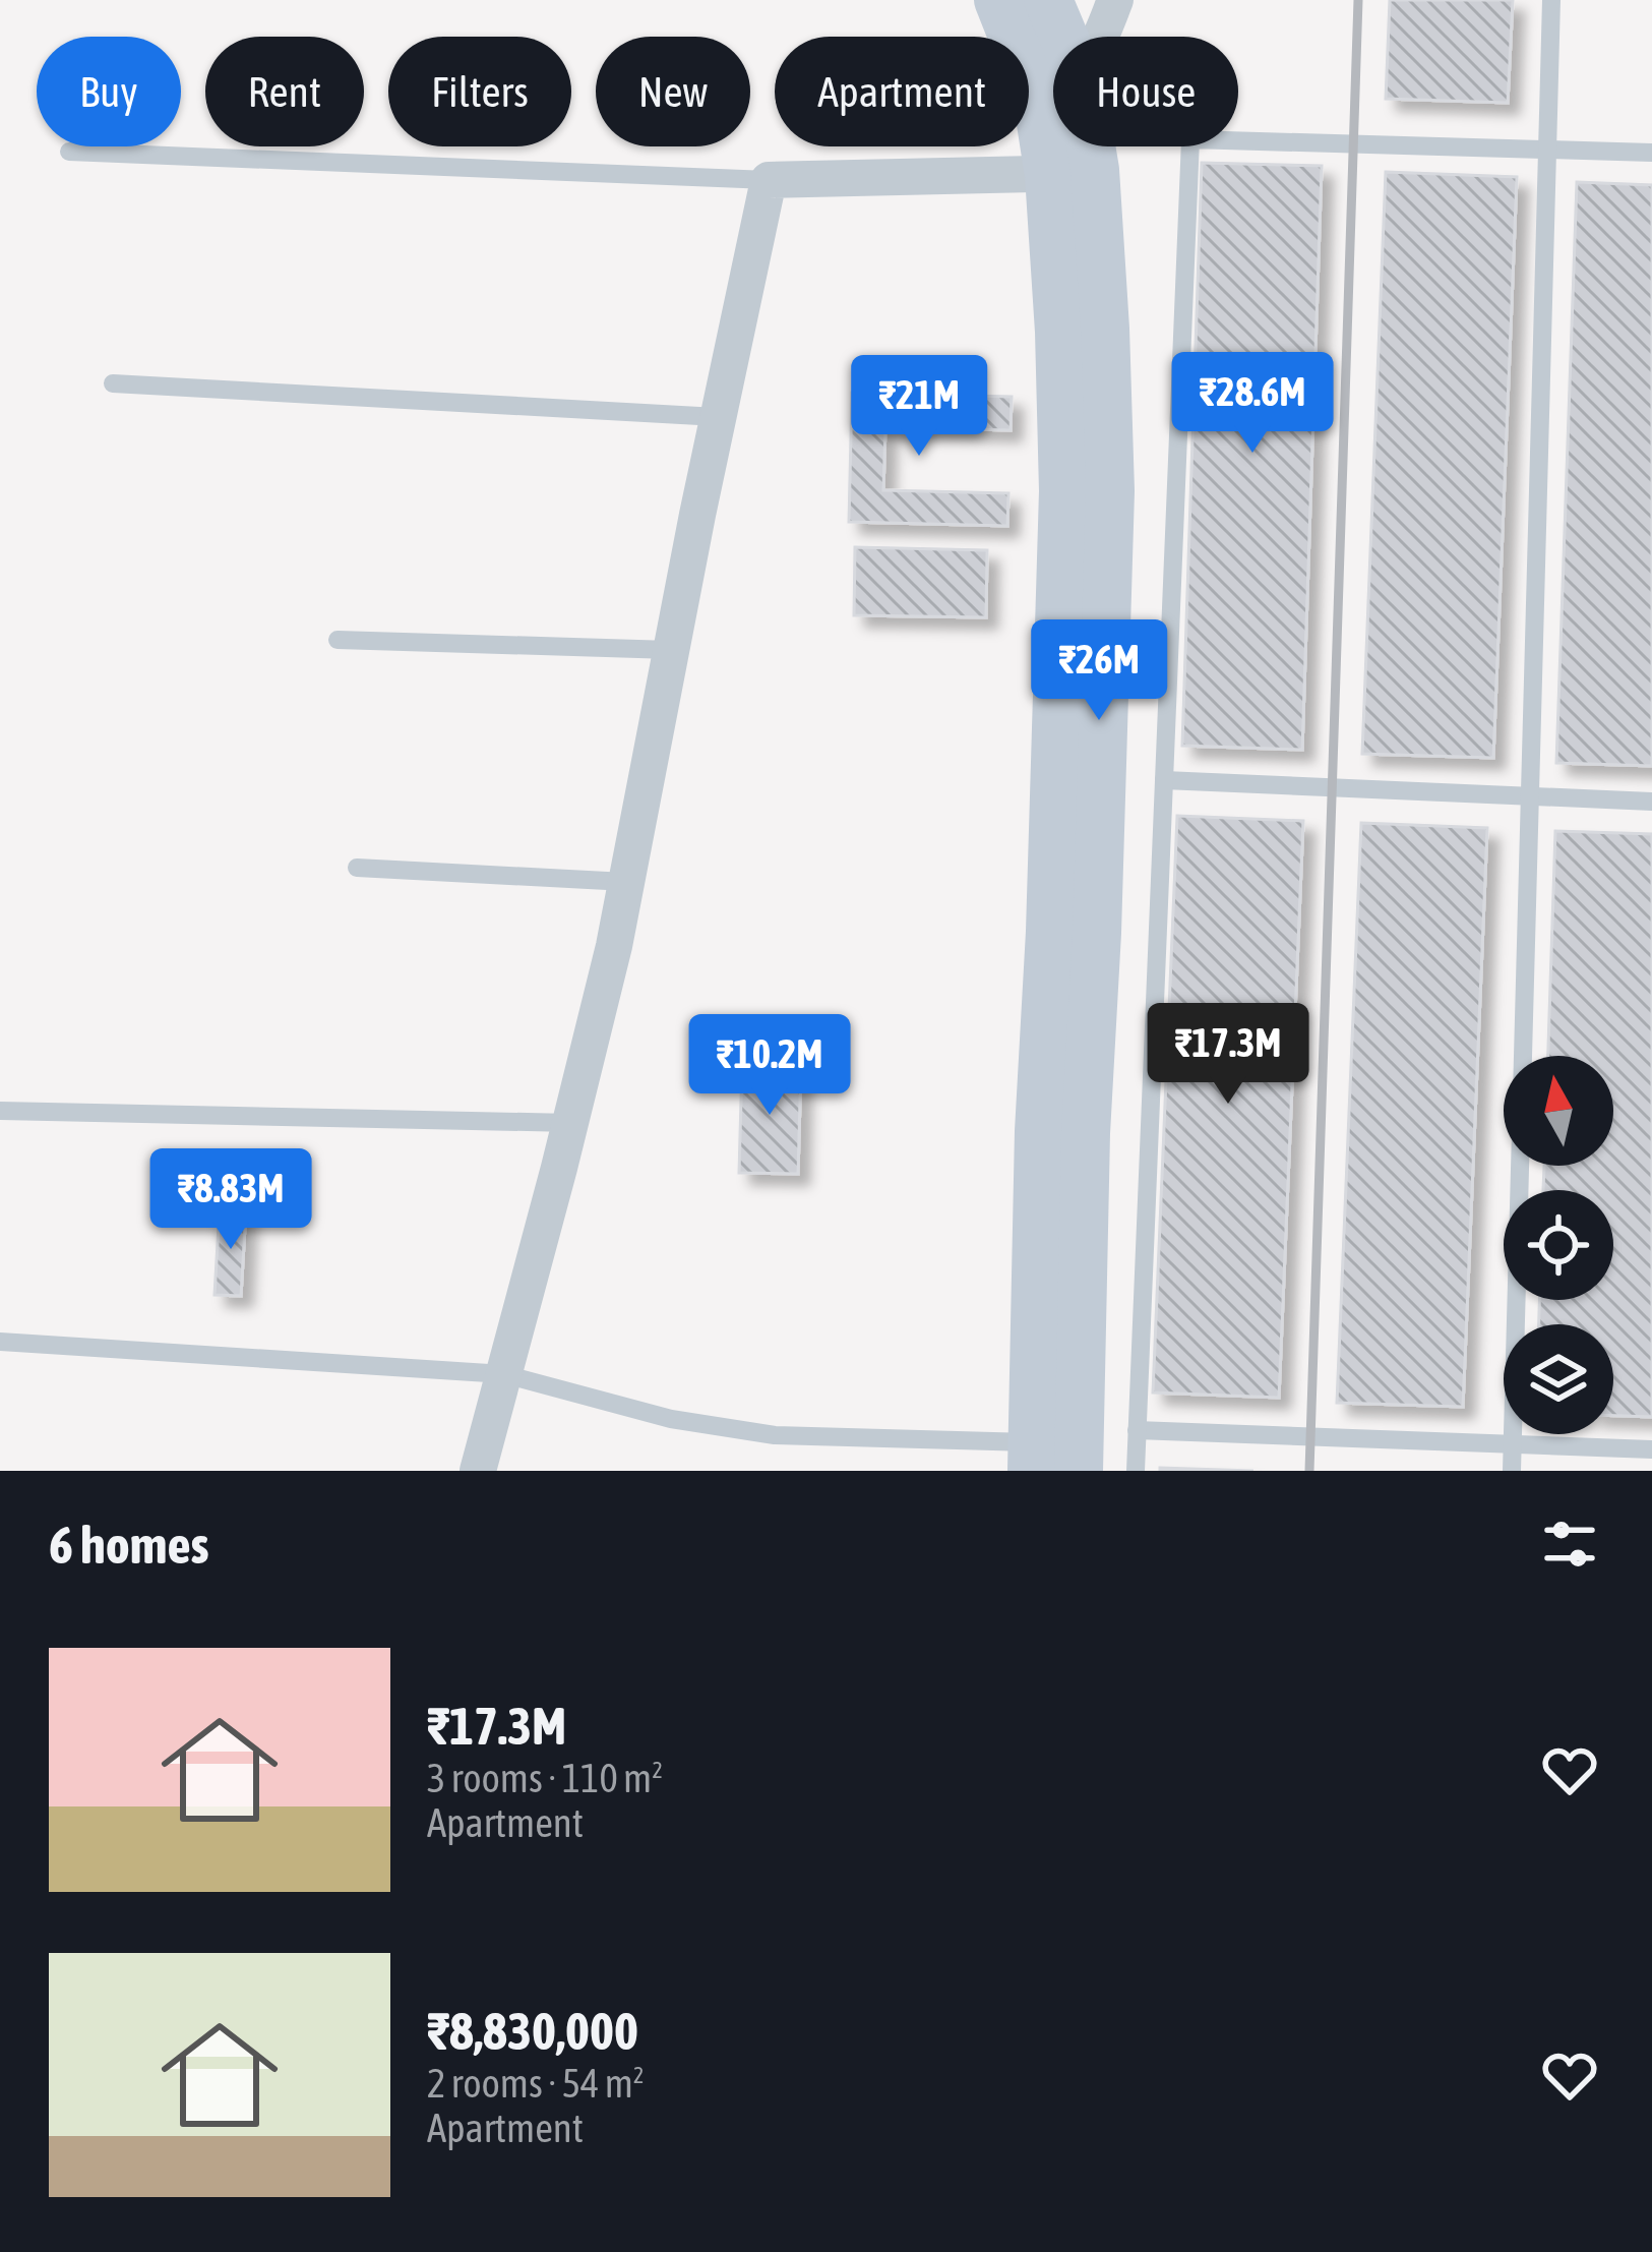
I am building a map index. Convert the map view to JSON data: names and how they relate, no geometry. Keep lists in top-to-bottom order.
{
  "north": "top",
  "page": {
    "chip": [
      "Buy",
      "Rent",
      "Filters",
      "New",
      "Apartment",
      "House"
    ],
    "price": [
      "₹28.6M",
      "₹21M",
      "₹26M",
      "₹17.3M",
      "₹10.2M",
      "₹8.83M"
    ],
    "heading": "6 homes",
    "list": [
      {
        "name": "₹17.3M",
        "note": "3 rooms · 110 m² · Apartment"
      },
      {
        "name": "₹8,830,000",
        "note": "2 rooms · 54 m² · Apartment"
      }
    ]
  }
}
